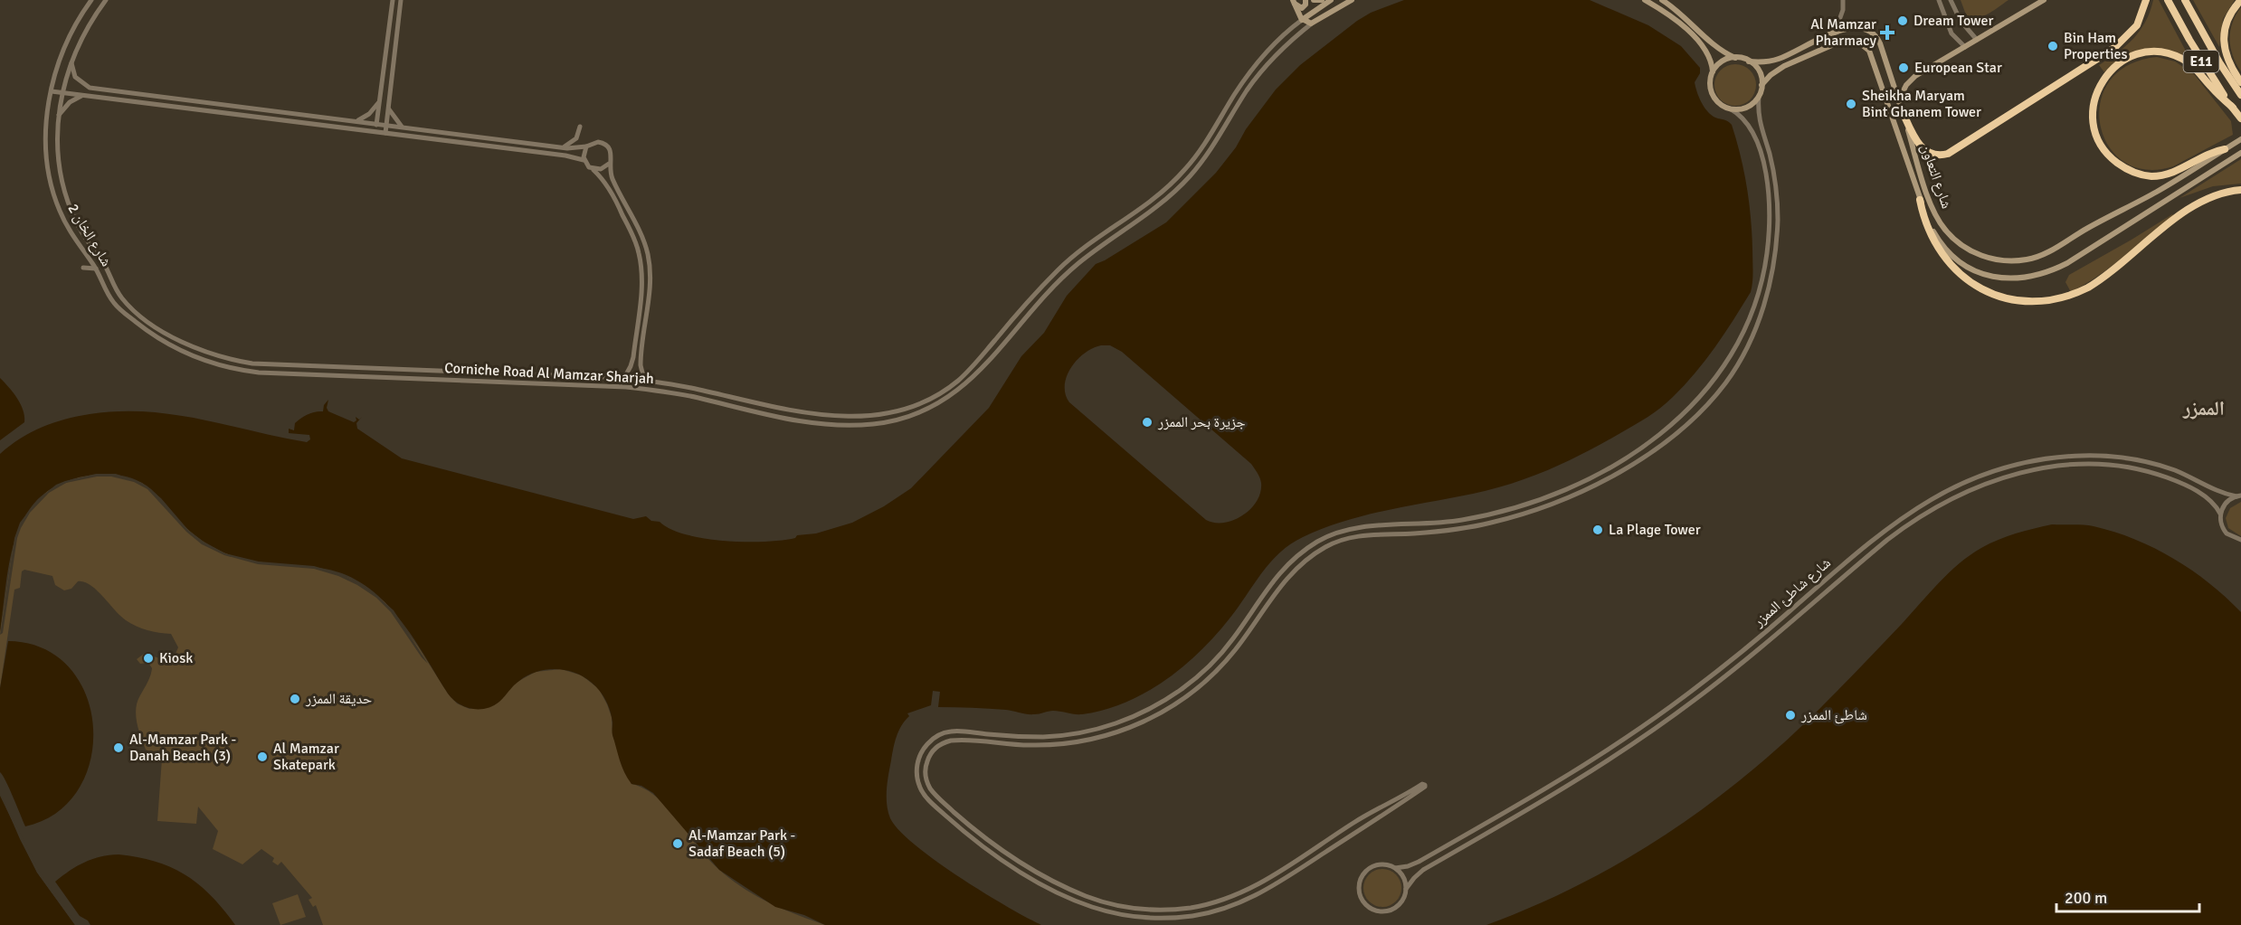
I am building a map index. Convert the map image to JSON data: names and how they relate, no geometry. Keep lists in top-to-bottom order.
{
  "streets": {
    "highway": ["E11"],
    "main road": ["شارع التعاون", "Corniche Road Al Mamzar Sharjah"],
    "street": ["شارع الخان 2", "شارع شاطئ الممزر"]
  },
  "crossings": [
    ["شارع الخان 2", "Corniche Road Al Mamzar Sharjah"]
  ],
  "districts": ["الممزر"],
  "places": {
    "other": [
      "Dream Tower",
      "Bin Ham Properties",
      "European Star",
      "Sheikha Maryam Bint Ghanem Tower",
      "جزيرة بحر الممزر",
      "La Plage Tower",
      "Kiosk",
      "حديقة الممزر",
      "شاطئ الممزر",
      "Al-Mamzar Park - Danah Beach (3)",
      "Al Mamzar Skatepark",
      "Al-Mamzar Park - Sadaf Beach (5)"
    ],
    "health": ["Al Mamzar Pharmacy"]
  },
  "scale_bar": "200 m"
}
